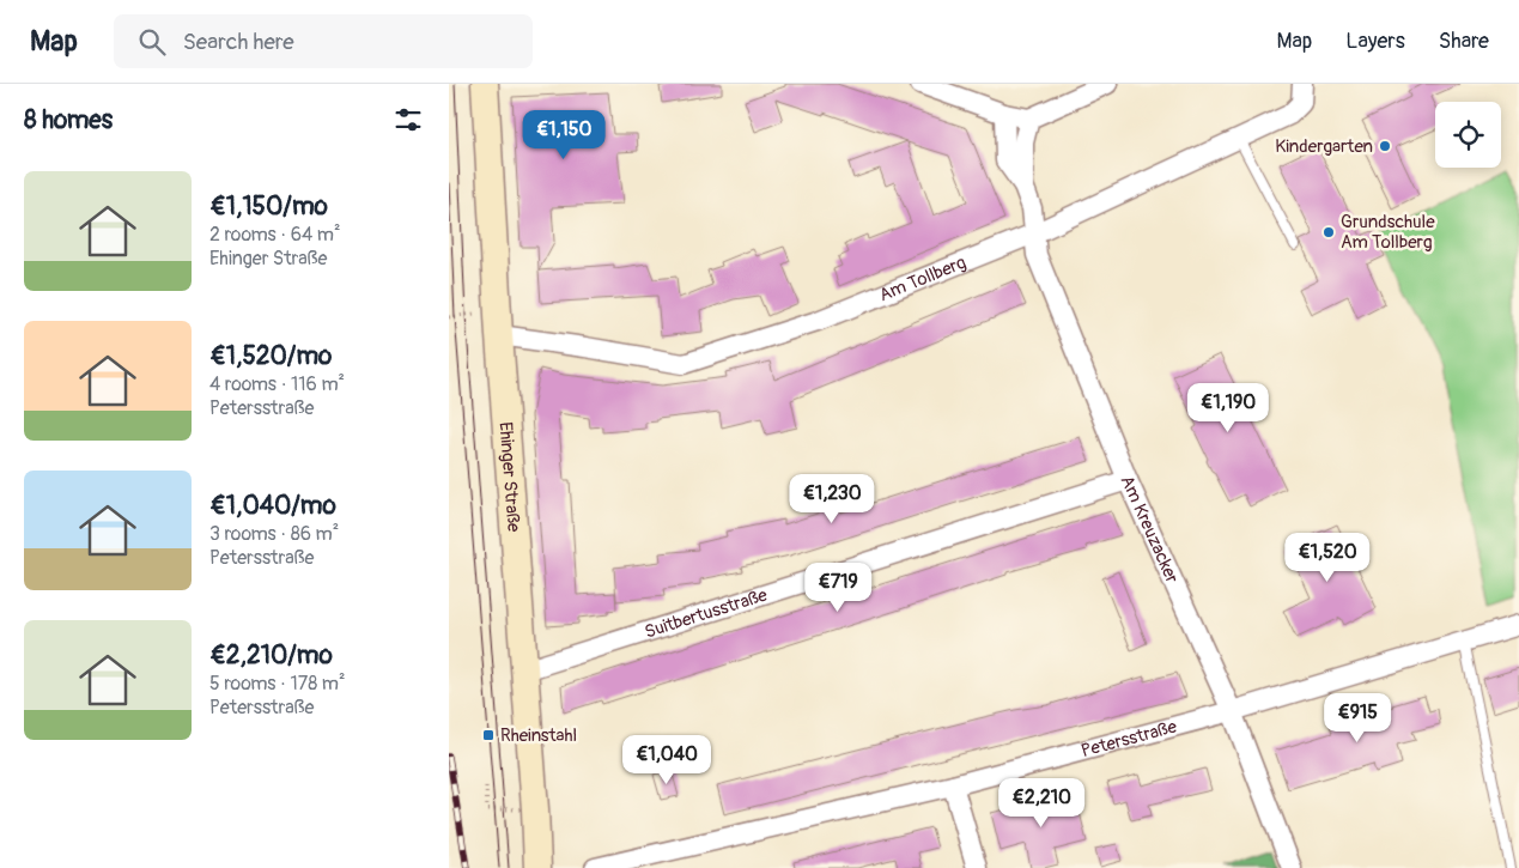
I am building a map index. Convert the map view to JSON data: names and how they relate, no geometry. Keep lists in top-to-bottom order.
{
  "streets": {
    "street": [
      "Am Tollberg",
      "Ehinger Straße",
      "Am Kreuzacker",
      "Suitbertusstraße",
      "Petersstraße"
    ]
  },
  "crossings": [
    ["Am Tollberg", "Ehinger Straße"],
    ["Am Tollberg", "Am Kreuzacker"],
    ["Ehinger Straße", "Suitbertusstraße"],
    ["Am Kreuzacker", "Suitbertusstraße"],
    ["Am Kreuzacker", "Petersstraße"]
  ],
  "places": {
    "other": ["Kindergarten", "Grundschule Am Tollberg"],
    "transit": ["Rheinstahl"]
  },
  "page": {
    "header": "Map",
    "search": "Search here",
    "nav": ["Map", "Layers", "Share"],
    "heading": "8 homes",
    "price": [
      "€1,150",
      "€1,190",
      "€1,230",
      "€1,520",
      "€719",
      "€915",
      "€1,040",
      "€2,210"
    ],
    "list": [
      {
        "name": "€1,150/mo",
        "note": "2 rooms · 64 m² · Ehinger Straße"
      },
      {
        "name": "€1,520/mo",
        "note": "4 rooms · 116 m² · Petersstraße"
      },
      {
        "name": "€1,040/mo",
        "note": "3 rooms · 86 m² · Petersstraße"
      },
      {
        "name": "€2,210/mo",
        "note": "5 rooms · 178 m² · Petersstraße"
      }
    ]
  }
}
